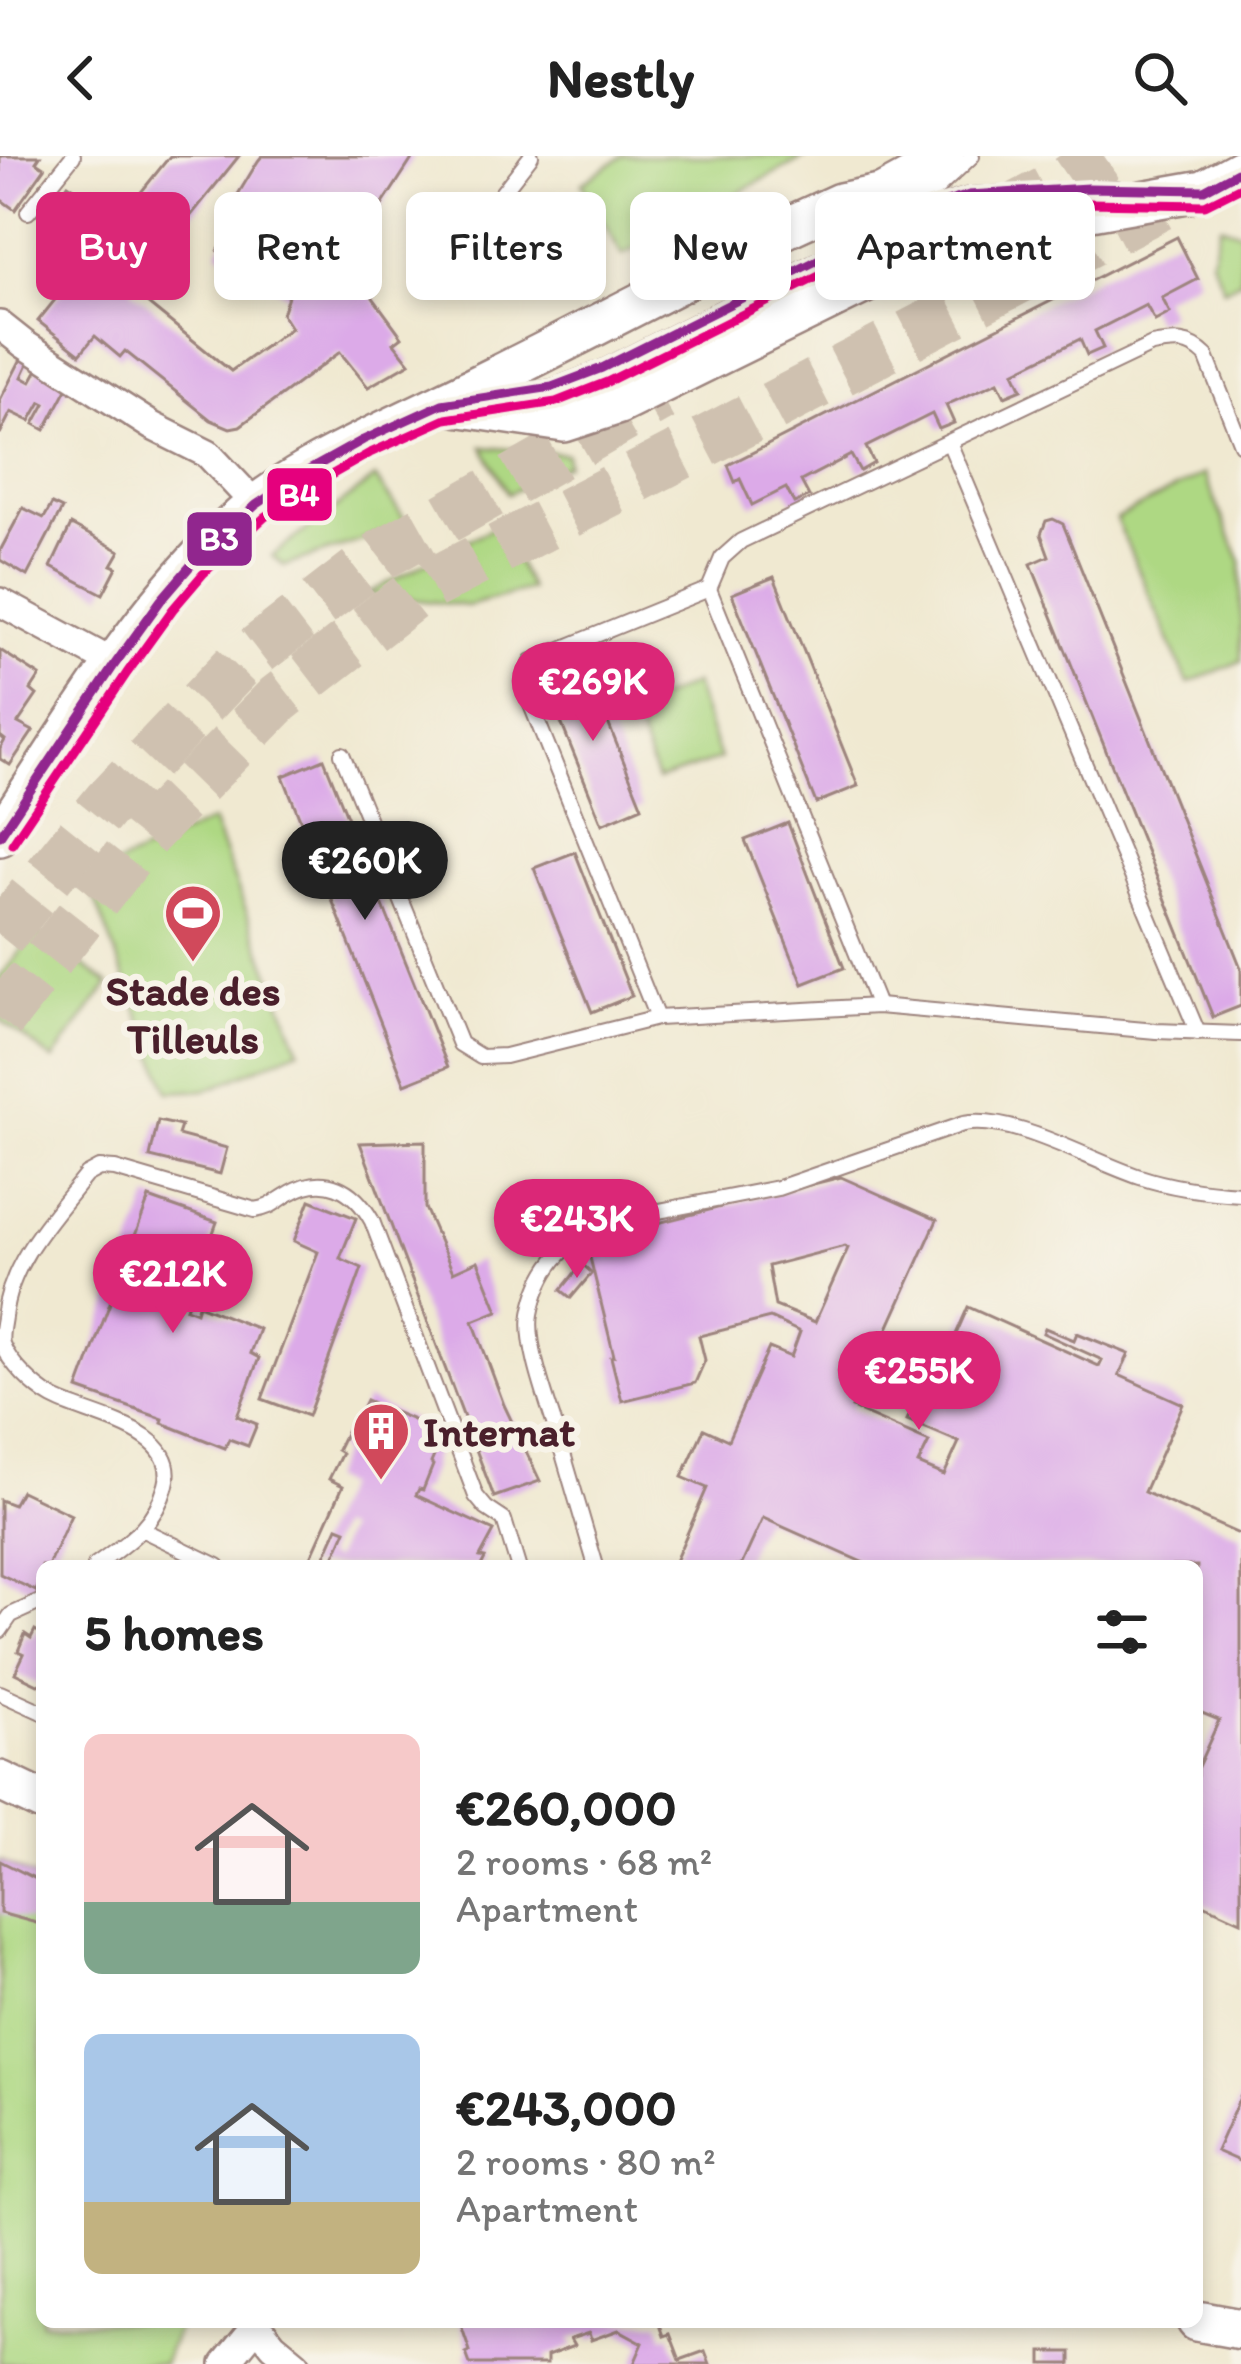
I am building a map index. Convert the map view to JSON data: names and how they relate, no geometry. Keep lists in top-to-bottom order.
{
  "places": {
    "sports": ["Stade des Tilleuls"],
    "building": ["Internat"]
  },
  "lines": ["transit line B3", "transit line B4"],
  "page": {
    "header": "Nestly",
    "chip": [
      "Buy",
      "Rent",
      "Filters",
      "New",
      "Apartment"
    ],
    "price": [
      "€269K",
      "€260K",
      "€243K",
      "€212K",
      "€255K"
    ],
    "heading": "5 homes",
    "list": [
      {
        "name": "€260,000",
        "note": "2 rooms · 68 m² · Apartment"
      },
      {
        "name": "€243,000",
        "note": "2 rooms · 80 m² · Apartment"
      }
    ]
  }
}
